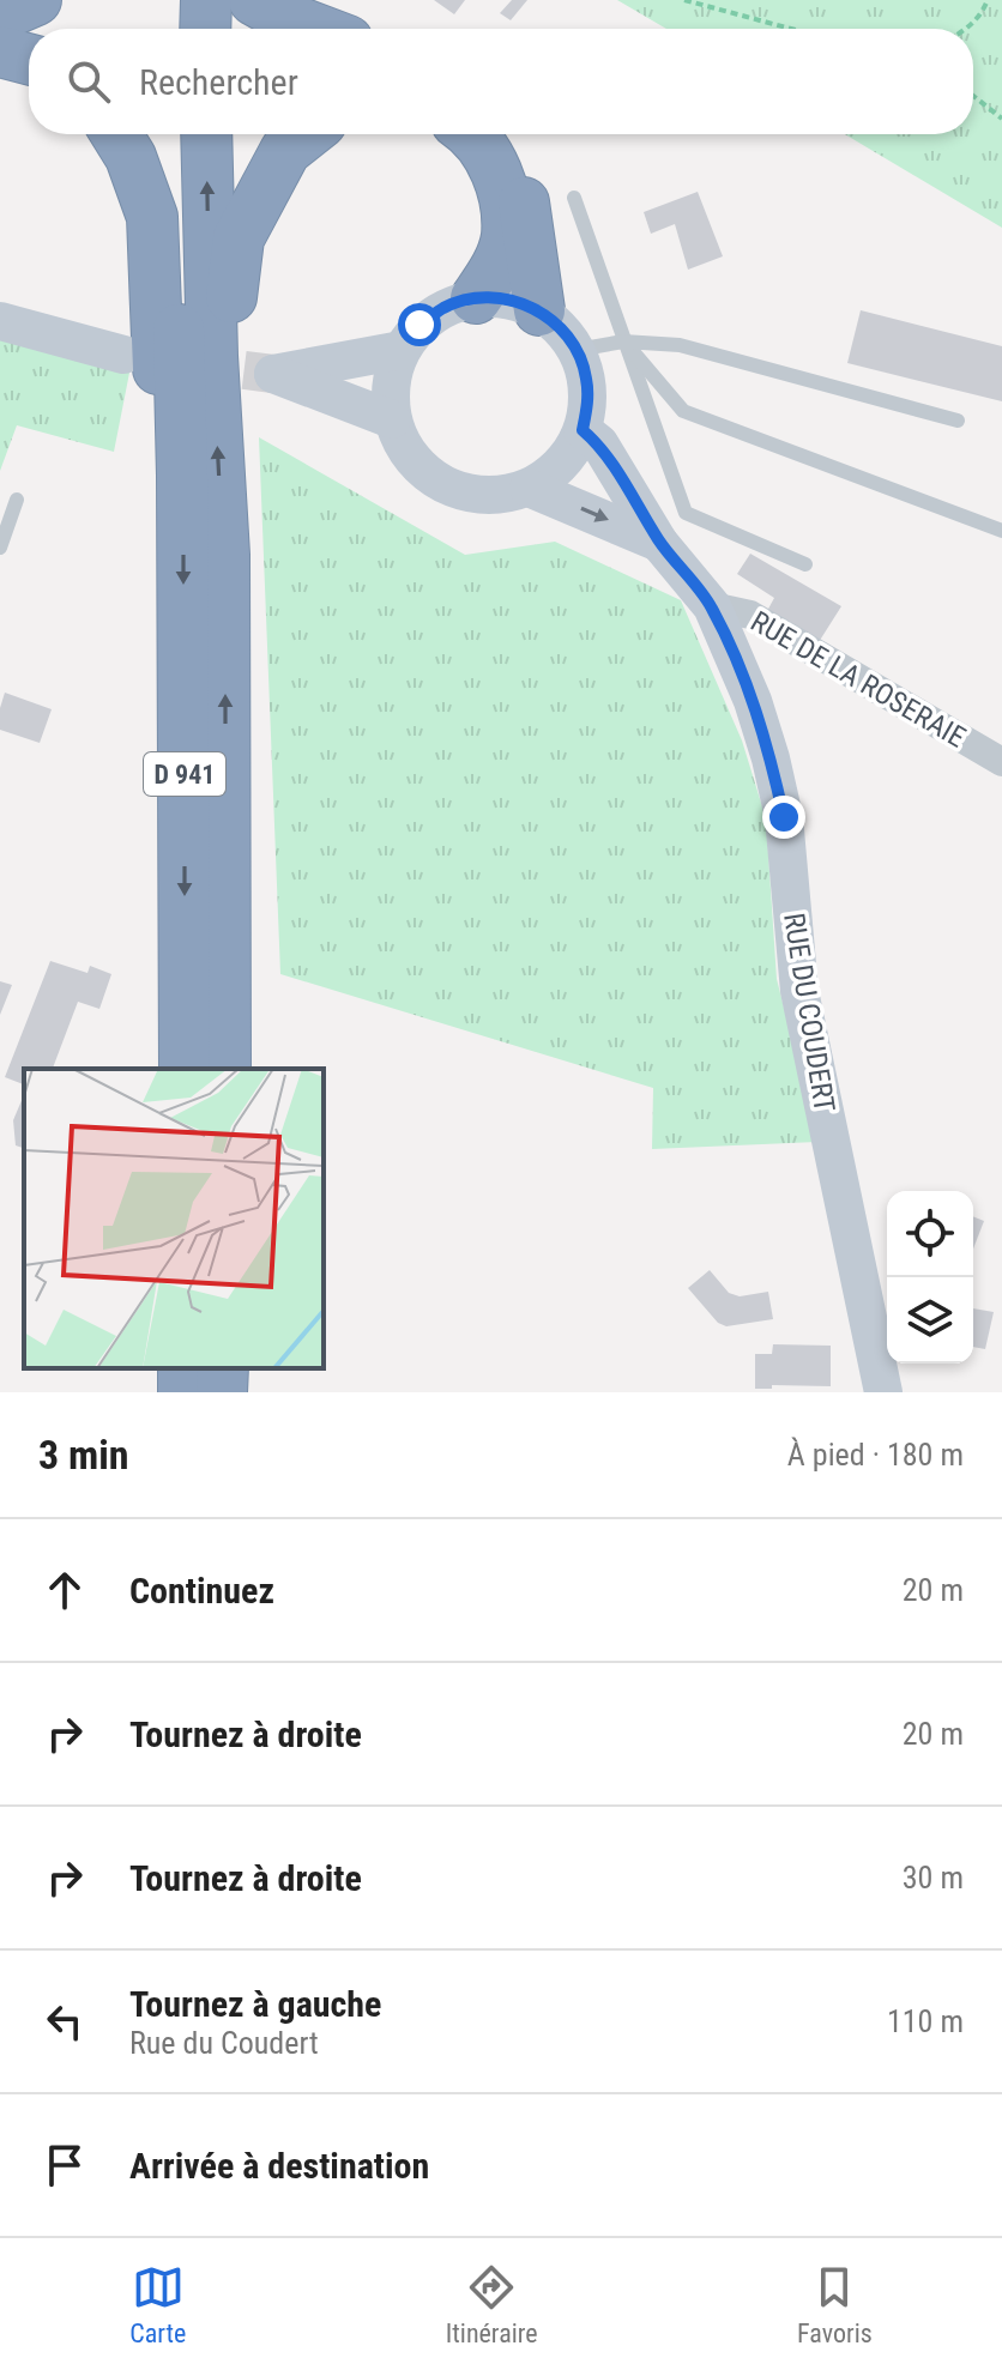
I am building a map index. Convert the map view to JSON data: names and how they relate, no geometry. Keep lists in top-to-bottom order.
{
  "streets": {
    "highway": ["D 941"],
    "street": ["RUE DE LA ROSERAIE", "RUE DU COUDERT"]
  },
  "crossings": [
    ["RUE DE LA ROSERAIE", "RUE DU COUDERT"]
  ],
  "page": {
    "search": "Rechercher",
    "heading": ["3 min", "À pied · 180 m"],
    "list": [
      ["Continuez", "20 m"],
      ["Tournez à droite", "20 m"],
      ["Tournez à droite", "30 m"],
      ["Tournez à gauche", "Rue du Coudert", "110 m"],
      "Arrivée à destination"
    ],
    "nav": ["Carte", "Itinéraire", "Favoris"]
  }
}
